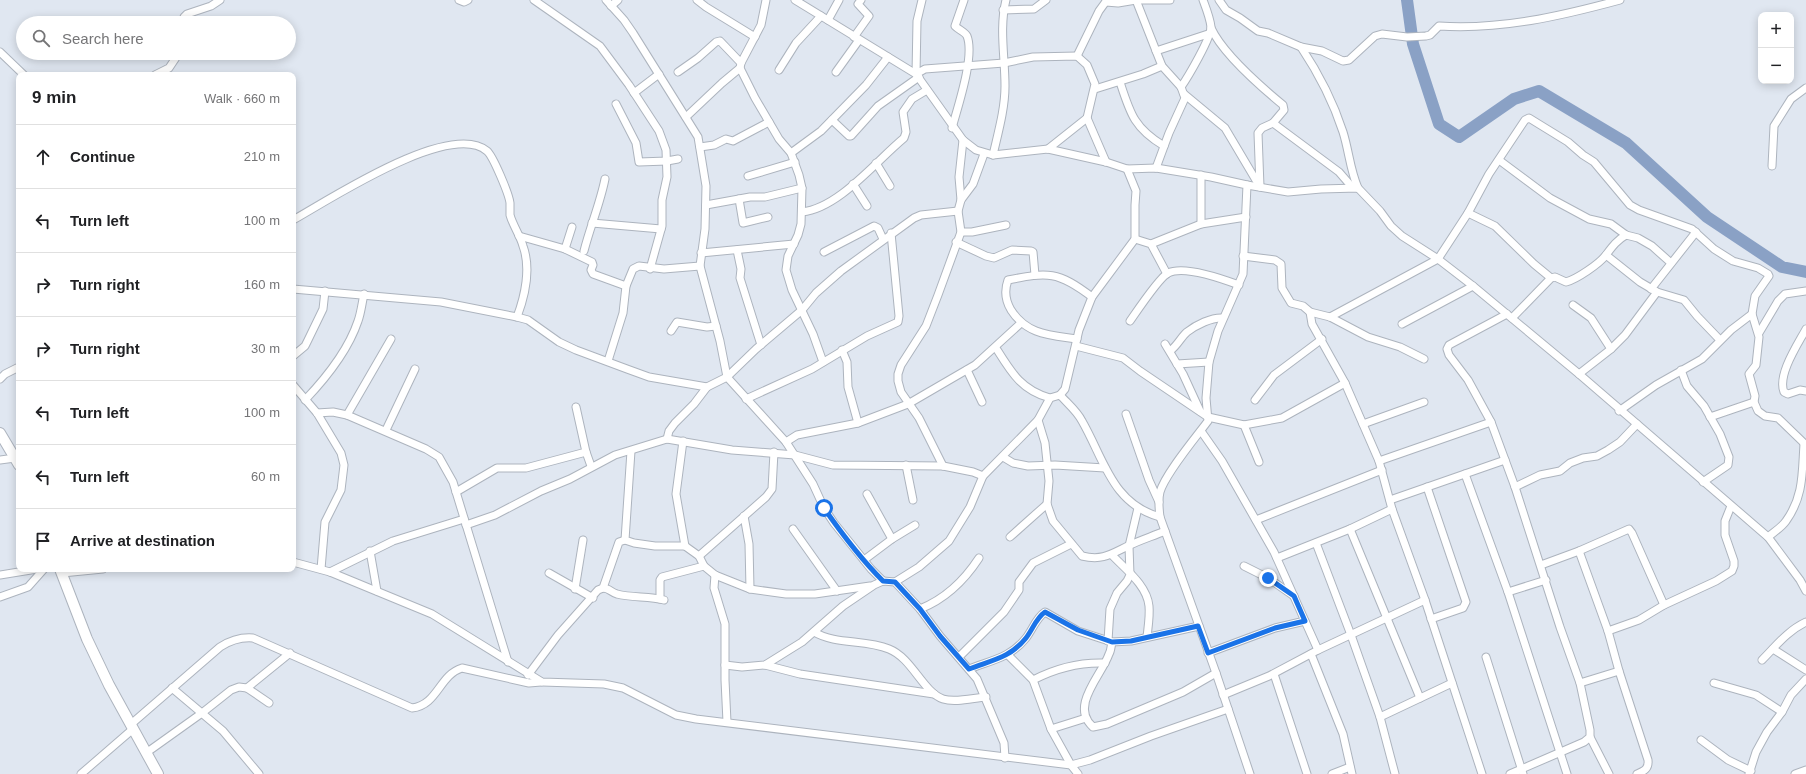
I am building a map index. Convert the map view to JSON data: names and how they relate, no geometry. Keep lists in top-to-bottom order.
{
  "page": {
    "map_buttons": ["+", "−"],
    "search": "Search here",
    "heading": ["9 min", "Walk · 660 m"],
    "list": [
      ["Continue", "210 m"],
      ["Turn left", "100 m"],
      ["Turn right", "160 m"],
      ["Turn right", "30 m"],
      ["Turn left", "100 m"],
      ["Turn left", "60 m"],
      "Arrive at destination"
    ]
  }
}
